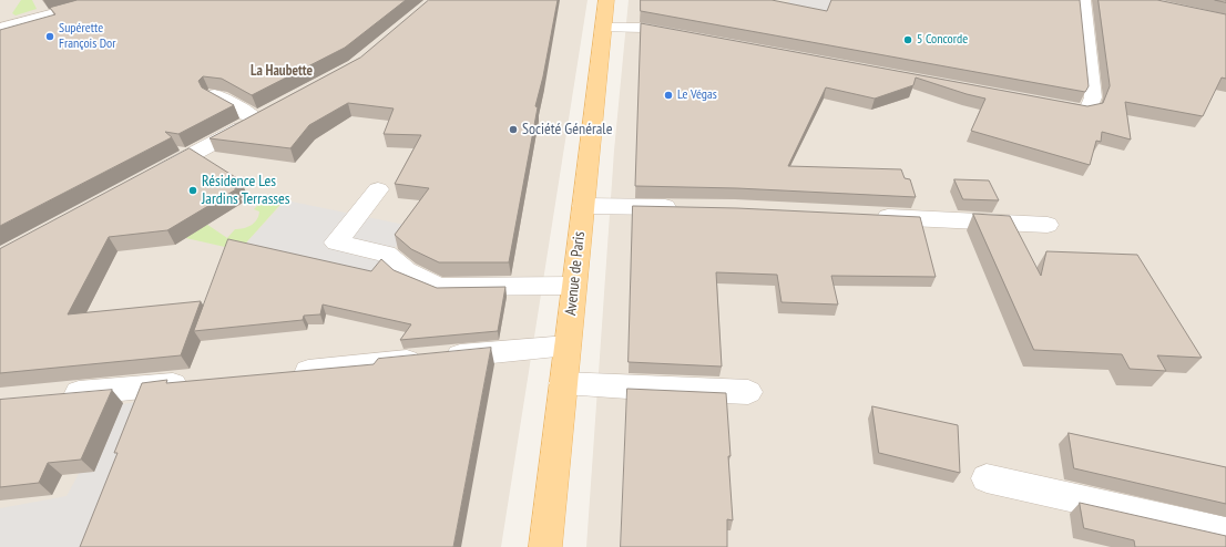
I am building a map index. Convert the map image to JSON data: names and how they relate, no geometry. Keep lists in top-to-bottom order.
{
  "streets": {
    "main road": ["Avenue de Paris"]
  },
  "districts": ["La Haubette"],
  "places": [
    "Supérette François Dor",
    "5 Concorde",
    "Le Végas",
    "Société Générale",
    "Résidence Les Jardins Terrasses"
  ]
}
